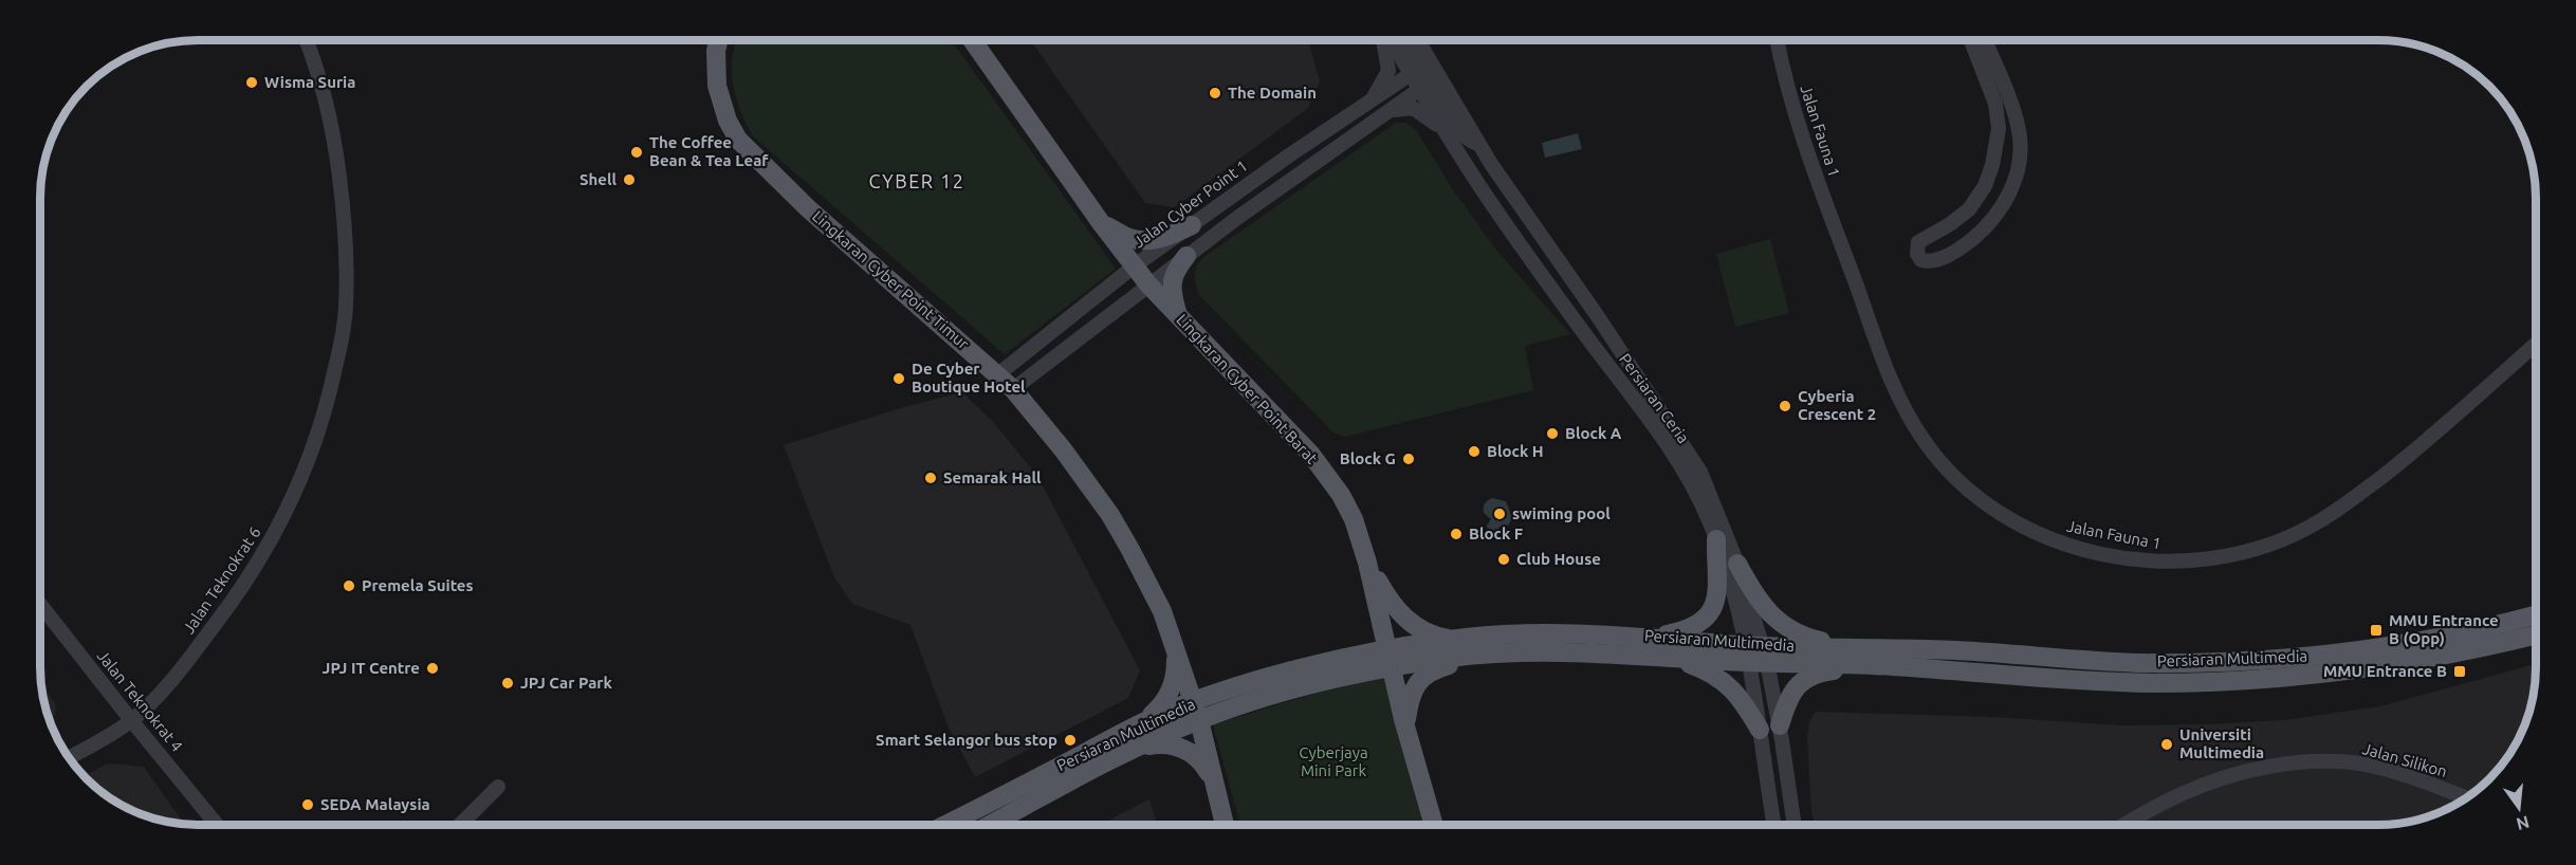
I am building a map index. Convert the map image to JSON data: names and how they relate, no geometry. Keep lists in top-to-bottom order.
{
  "streets": {
    "main road": ["Lingkaran Cyber Point Timur", "Lingkaran Cyber Point Barat", "Persiaran Multimedia"],
    "street": [
      "Jalan Fauna 1",
      "Jalan Cyber Point 1",
      "Persiaran Ceria",
      "Jalan Teknokrat 6",
      "Jalan Teknokrat 4",
      "Jalan Silikon"
    ]
  },
  "crossings": [
    ["Jalan Cyber Point 1", "Lingkaran Cyber Point Timur"],
    ["Jalan Cyber Point 1", "Lingkaran Cyber Point Barat"],
    ["Lingkaran Cyber Point Timur", "Persiaran Multimedia"],
    ["Lingkaran Cyber Point Barat", "Persiaran Multimedia"],
    ["Persiaran Ceria", "Persiaran Multimedia"],
    ["Jalan Teknokrat 6", "Jalan Teknokrat 4"]
  ],
  "districts": ["CYBER 12"],
  "parks": ["Cyberjaya Mini Park"],
  "places": {
    "other": [
      "Wisma Suria",
      "The Domain",
      "The Coffee Bean & Tea Leaf",
      "Shell",
      "De Cyber Boutique Hotel",
      "Cyberia Crescent 2",
      "Block A",
      "Block H",
      "Block G",
      "Semarak Hall",
      "swiming pool",
      "Block F",
      "Club House",
      "Premela Suites",
      "JPJ IT Centre",
      "JPJ Car Park",
      "Smart Selangor bus stop",
      "Universiti Multimedia",
      "SEDA Malaysia"
    ],
    "transit": ["MMU Entrance B (Opp)", "MMU Entrance B"]
  },
  "north": "bottom"
}
